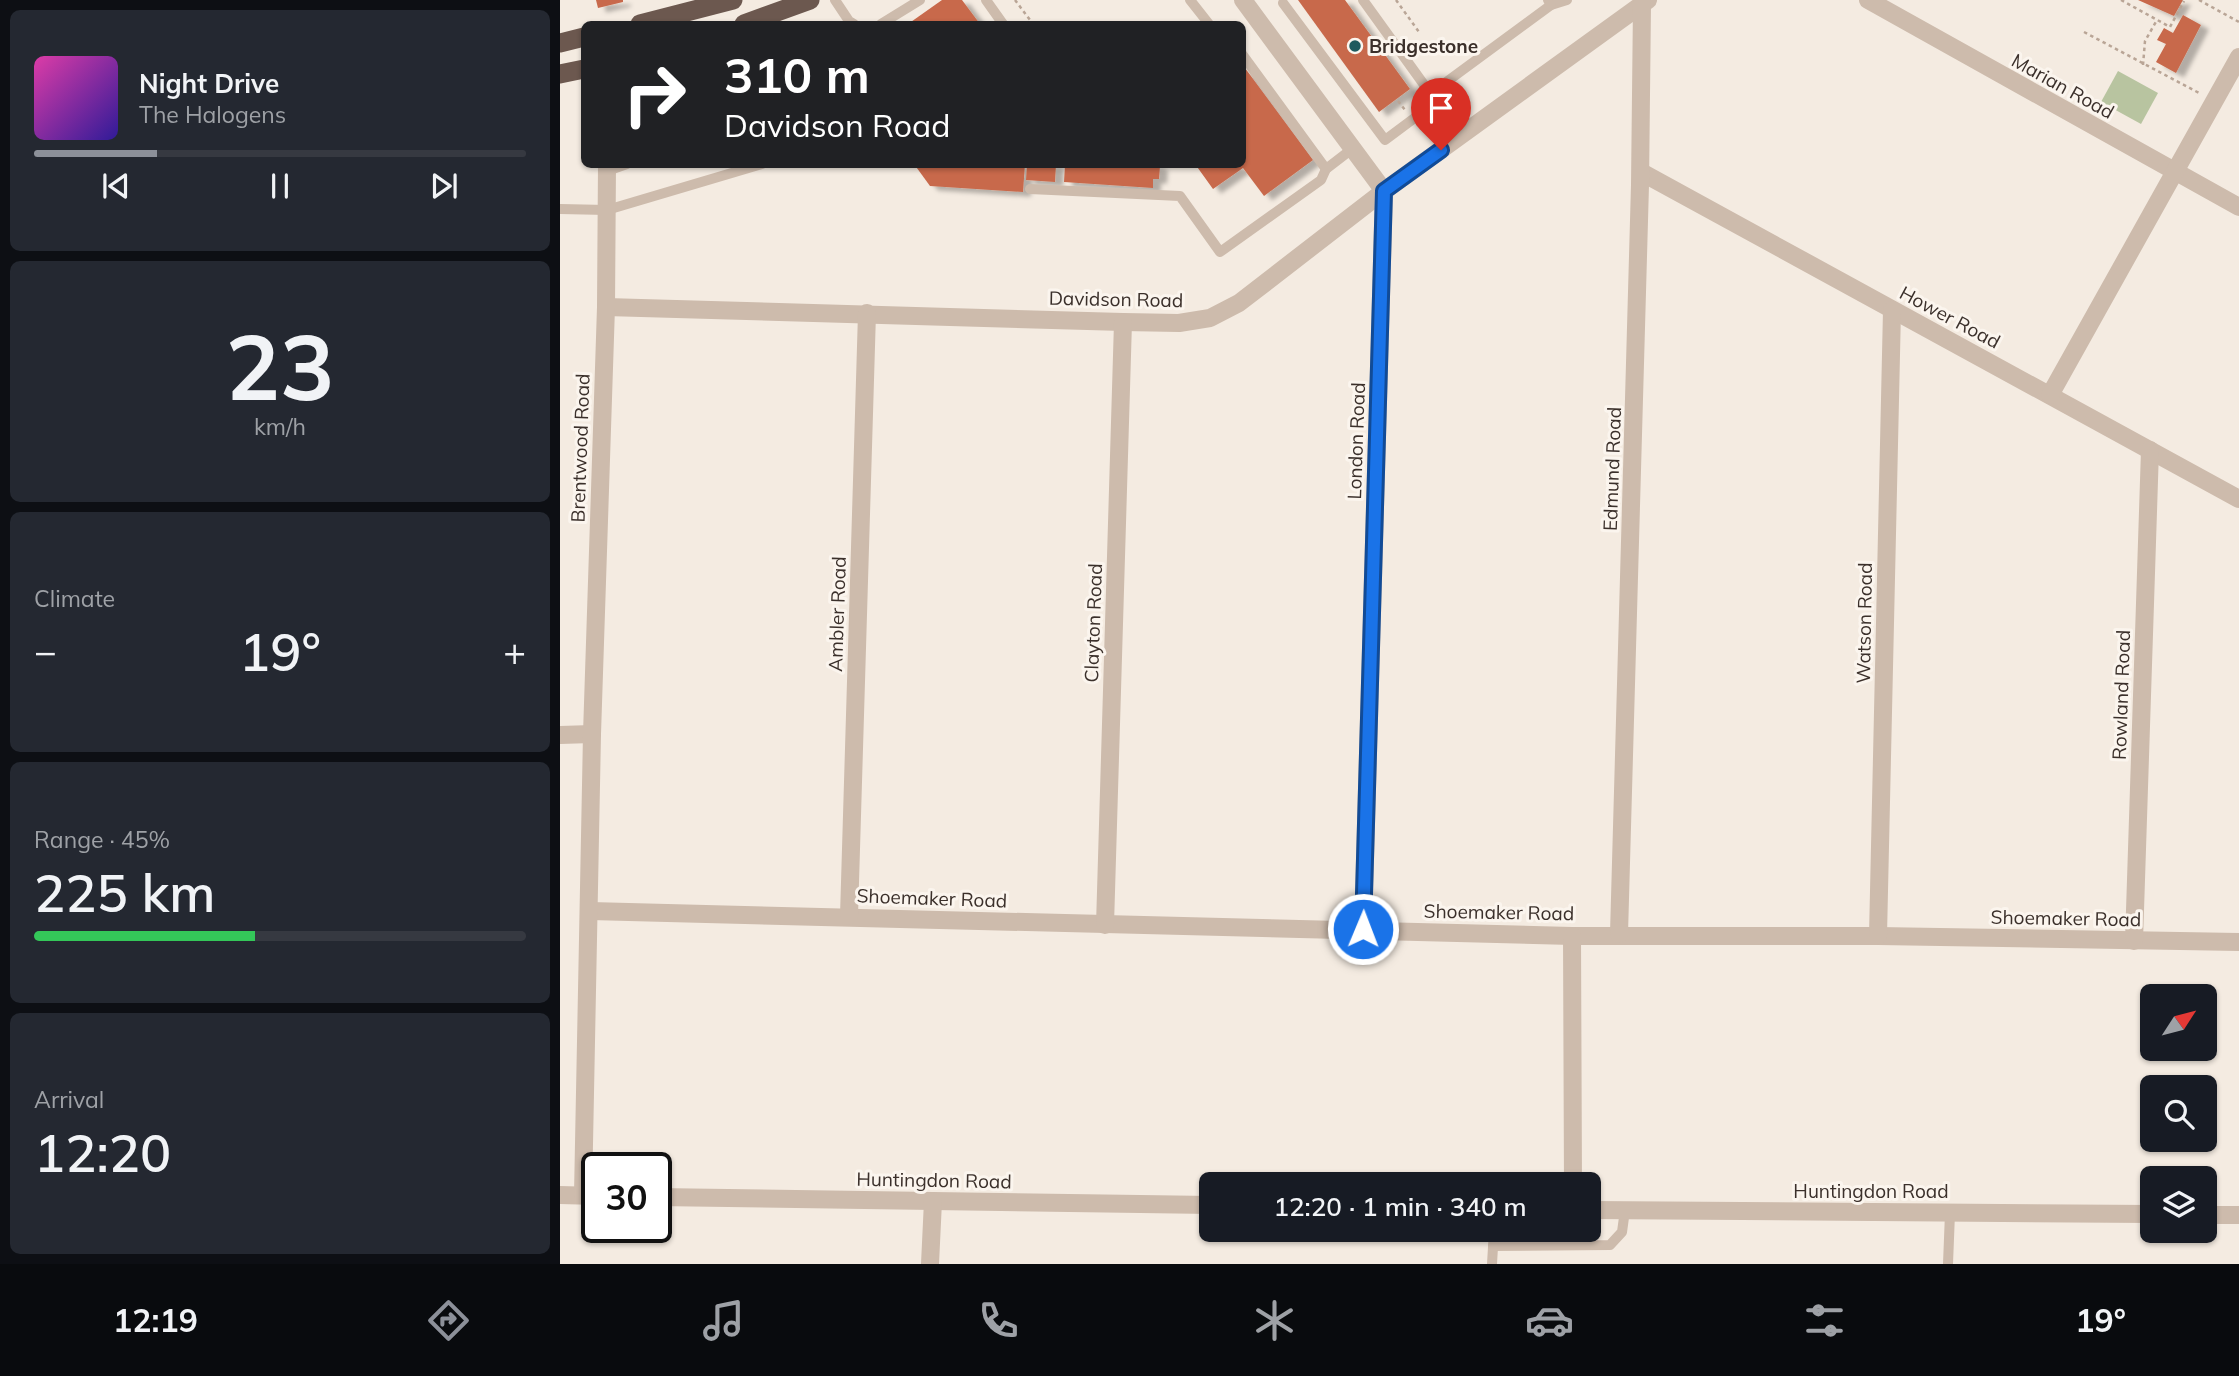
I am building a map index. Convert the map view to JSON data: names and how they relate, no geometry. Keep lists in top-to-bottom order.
{
  "streets": {
    "street": [
      "Marian Road",
      "Davidson Road",
      "Hower Road",
      "London Road",
      "Brentwood Road",
      "Edmund Road",
      "Ambler Road",
      "Clayton Road",
      "Watson Road",
      "Rowland Road",
      "Shoemaker Road",
      "Huntingdon Road"
    ]
  },
  "crossings": [
    ["Davidson Road", "London Road"],
    ["Davidson Road", "Brentwood Road"],
    ["Davidson Road", "Edmund Road"],
    ["Davidson Road", "Ambler Road"],
    ["Davidson Road", "Clayton Road"],
    ["Hower Road", "Edmund Road"],
    ["Hower Road", "Watson Road"],
    ["Hower Road", "Rowland Road"],
    ["London Road", "Shoemaker Road"],
    ["Brentwood Road", "Shoemaker Road"],
    ["Edmund Road", "Shoemaker Road"],
    ["Ambler Road", "Shoemaker Road"],
    ["Clayton Road", "Shoemaker Road"],
    ["Watson Road", "Shoemaker Road"],
    ["Rowland Road", "Shoemaker Road"]
  ],
  "places": ["Bridgestone"],
  "north": "top right",
  "page": {
    "turn": ["310 m", "Davidson Road"],
    "song": ["Night Drive", "The Halogens"],
    "tile": [
      ["23", "km/h"],
      "Climate",
      ["Range · 45%", "225 km"],
      ["Arrival", "12:20"]
    ],
    "heat": ["−", "19°", "+"],
    "limit": "30",
    "trip": "12:20 · 1 min · 340 m",
    "tabs": ["12:19", "19°"]
  }
}
